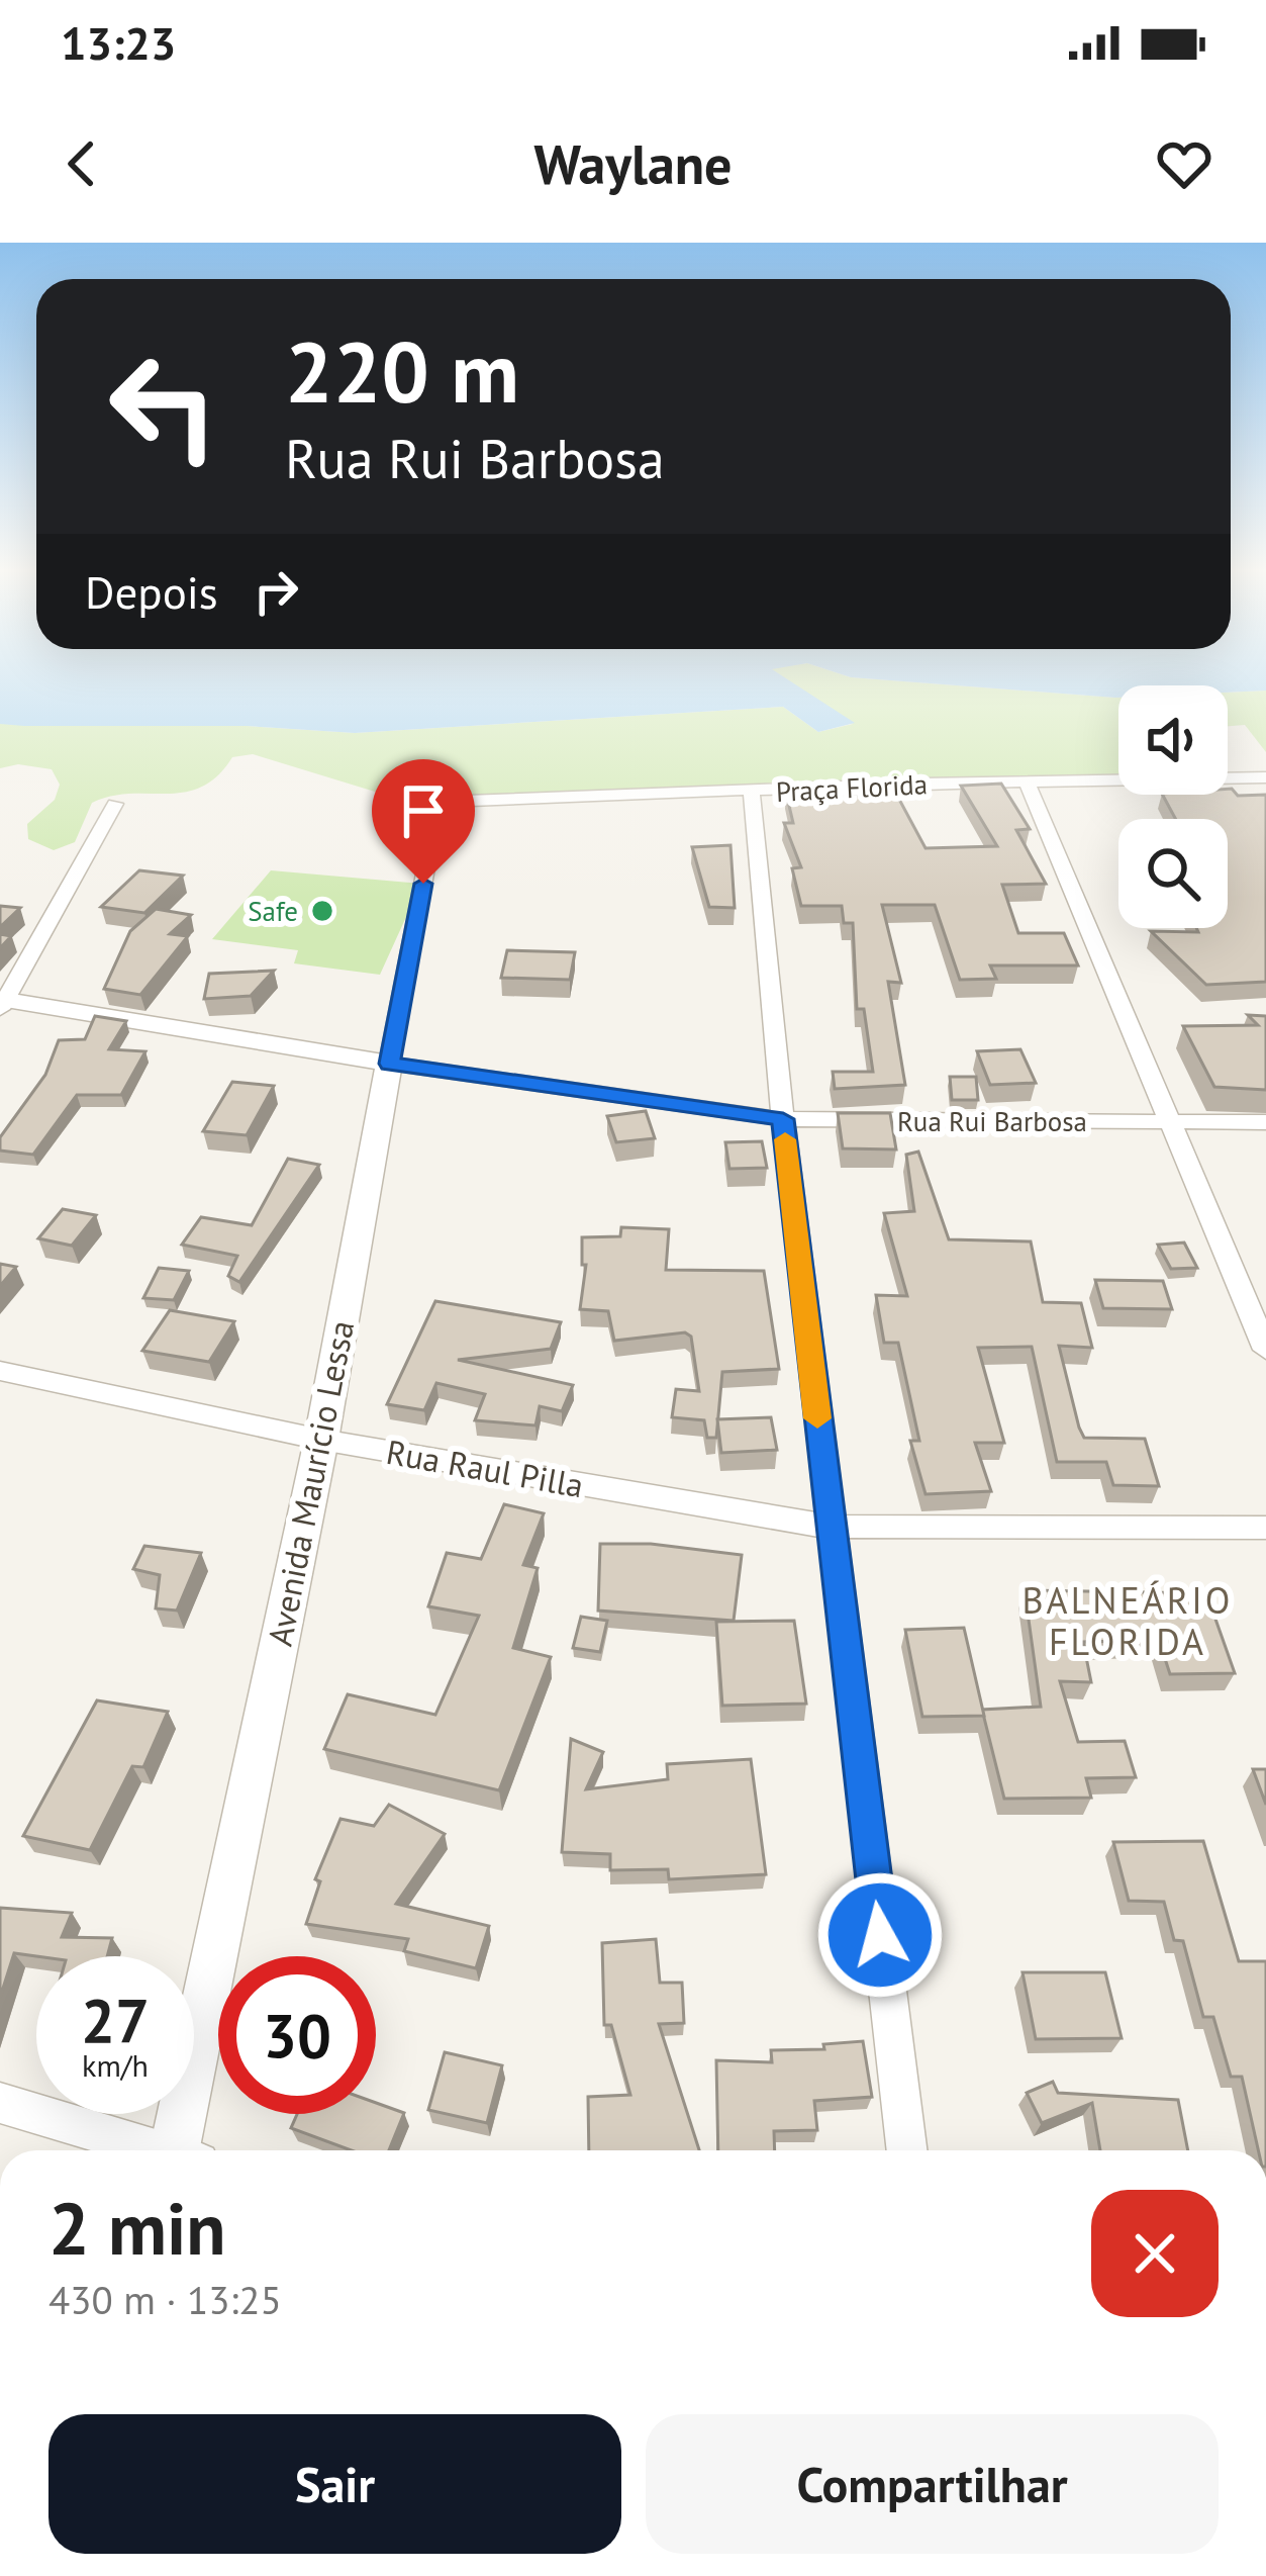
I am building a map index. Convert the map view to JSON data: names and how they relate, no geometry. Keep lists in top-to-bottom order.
{
  "streets": {
    "street": [
      "Praça Florida",
      "Rua Rui Barbosa",
      "Rua Raul Pilla",
      "Avenida Maurício Lessa"
    ]
  },
  "crossings": [
    ["Praça Florida", "Avenida Maurício Lessa"],
    ["Rua Rui Barbosa", "Avenida Maurício Lessa"],
    ["Rua Raul Pilla", "Avenida Maurício Lessa"]
  ],
  "districts": ["BALNEÁRIO FLORIDA"],
  "places": ["Safe"],
  "page": {
    "status": "13:23",
    "header": "Waylane",
    "turn": ["220 m", "Rua Rui Barbosa"],
    "then": "Depois",
    "speed": "27 km/h",
    "limit": "30",
    "heading": ["2 min", "430 m · 13:25"],
    "buttons": ["Sair", "Compartilhar"]
  }
}
